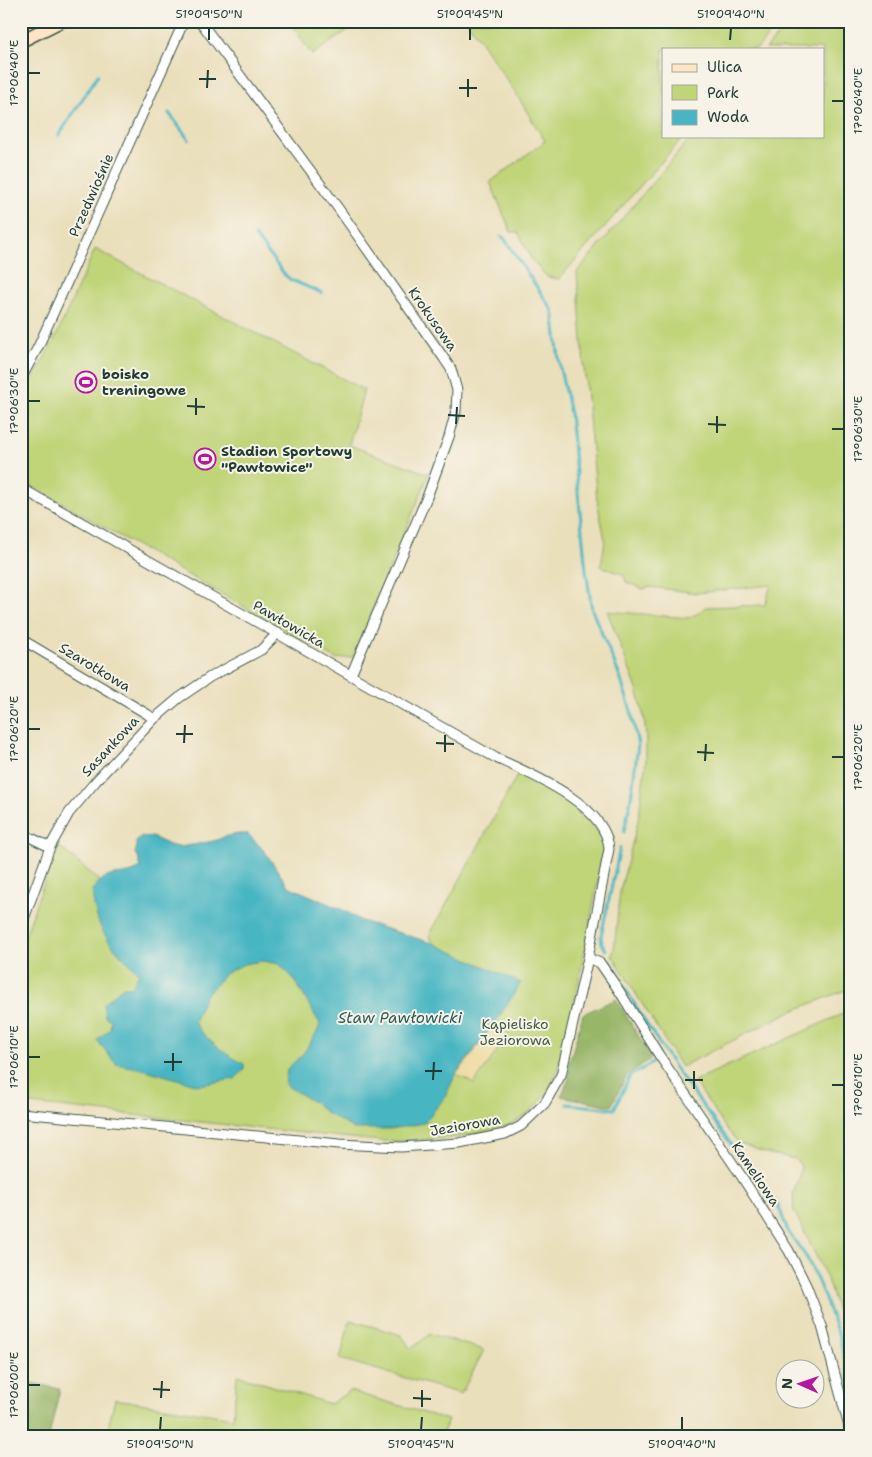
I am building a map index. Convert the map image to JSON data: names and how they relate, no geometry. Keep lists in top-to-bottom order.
{
  "streets": {
    "street": [
      "Przedwiośnie",
      "Krokusowa",
      "Pawłowicka",
      "Szarotkowa",
      "Sasankowa",
      "Jeziorowa",
      "Kameliowa"
    ]
  },
  "crossings": [
    ["Krokusowa", "Pawłowicka"],
    ["Pawłowicka", "Sasankowa"],
    ["Pawłowicka", "Jeziorowa"],
    ["Szarotkowa", "Sasankowa"],
    ["Jeziorowa", "Kameliowa"]
  ],
  "water": ["Staw Pawłowicki"],
  "parks": ["Kąpielisko Jeziorowa"],
  "places": {
    "sports": ["boisko treningowe", "Stadion Sportowy \"Pawłowice\""]
  },
  "legend": ["Ulica", "Park", "Woda"],
  "north": "left",
  "coordinates": [
    "51°09'50\"N",
    "51°09'45\"N",
    "51°09'40\"N",
    "17°06'40\"E",
    "17°06'30\"E",
    "17°06'20\"E",
    "17°06'10\"E",
    "17°06'00\"E"
  ]
}
